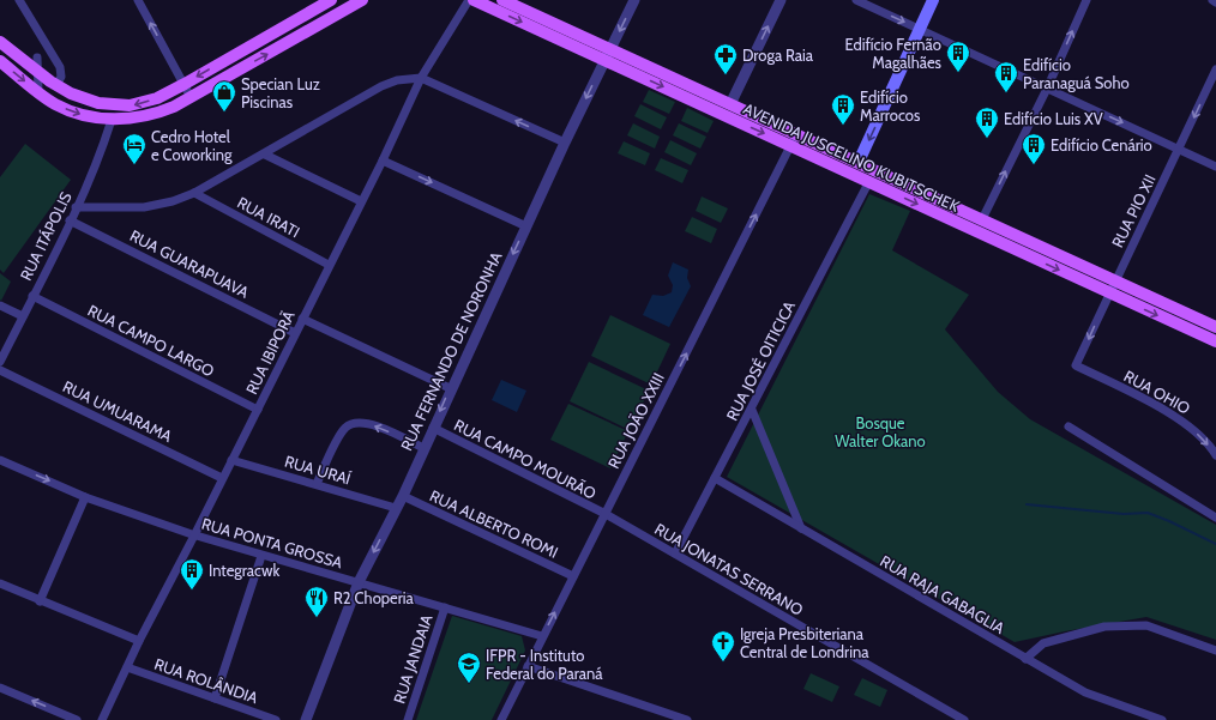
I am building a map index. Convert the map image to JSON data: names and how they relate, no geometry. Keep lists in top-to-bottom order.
{
  "streets": {
    "main road": ["AVENIDA JUSCELINO KUBITSCHEK"],
    "street": [
      "RUA PIO XII",
      "RUA IRATI",
      "RUA ITÁPOLIS",
      "RUA GUARAPUAVA",
      "RUA CAMPO LARGO",
      "RUA FERNANDO DE NORONHA",
      "RUA IBIPORÃ",
      "RUA JOSÉ OITICICA",
      "RUA OHIO",
      "RUA UMUARAMA",
      "RUA JOÃO XXIII",
      "RUA CAMPO MOURÃO",
      "RUA URAÍ",
      "RUA ALBERTO ROMI",
      "RUA PONTA GROSSA",
      "RUA JONATAS SERRANO",
      "RUA RAJA GABAGLIA",
      "RUA JANDAIA",
      "RUA ROLÂNDIA"
    ]
  },
  "crossings": [
    ["AVENIDA JUSCELINO KUBITSCHEK", "RUA PIO XII"],
    ["AVENIDA JUSCELINO KUBITSCHEK", "RUA FERNANDO DE NORONHA"],
    ["AVENIDA JUSCELINO KUBITSCHEK", "RUA JOSÉ OITICICA"],
    ["AVENIDA JUSCELINO KUBITSCHEK", "RUA JOÃO XXIII"],
    ["RUA PIO XII", "RUA OHIO"],
    ["RUA IRATI", "RUA IBIPORÃ"],
    ["RUA ITÁPOLIS", "RUA GUARAPUAVA"],
    ["RUA ITÁPOLIS", "RUA CAMPO LARGO"],
    ["RUA GUARAPUAVA", "RUA IBIPORÃ"],
    ["RUA CAMPO LARGO", "RUA IBIPORÃ"],
    ["RUA FERNANDO DE NORONHA", "RUA CAMPO MOURÃO"],
    ["RUA FERNANDO DE NORONHA", "RUA URAÍ"],
    ["RUA FERNANDO DE NORONHA", "RUA ALBERTO ROMI"],
    ["RUA FERNANDO DE NORONHA", "RUA PONTA GROSSA"],
    ["RUA IBIPORÃ", "RUA UMUARAMA"],
    ["RUA IBIPORÃ", "RUA URAÍ"],
    ["RUA IBIPORÃ", "RUA PONTA GROSSA"],
    ["RUA IBIPORÃ", "RUA ROLÂNDIA"],
    ["RUA JOSÉ OITICICA", "RUA JONATAS SERRANO"],
    ["RUA JOSÉ OITICICA", "RUA RAJA GABAGLIA"],
    ["RUA JOÃO XXIII", "RUA CAMPO MOURÃO"],
    ["RUA JOÃO XXIII", "RUA ALBERTO ROMI"],
    ["RUA JOÃO XXIII", "RUA PONTA GROSSA"],
    ["RUA JOÃO XXIII", "RUA JONATAS SERRANO"],
    ["RUA CAMPO MOURÃO", "RUA JONATAS SERRANO"],
    ["RUA PONTA GROSSA", "RUA JANDAIA"]
  ],
  "one_way": ["RUA PIO XII", "RUA FERNANDO DE NORONHA", "RUA JOÃO XXIII"],
  "parks": ["Bosque Walter Okano"],
  "places": {
    "building": [
      "Edifício Fernão Magalhães",
      "Edifício Paranaguá Soho",
      "Edifício Marrocos",
      "Edifício Luis XV",
      "Edifício Cenário",
      "Integracwk"
    ],
    "pharmacy": ["Droga Raia"],
    "shop": ["Specian Luz Piscinas"],
    "hotel": ["Cedro Hotel e Coworking"],
    "restaurant": ["R2 Choperia"],
    "church": ["Igreja Presbiteriana Central de Londrina"],
    "school or university": ["IFPR - Instituto Federal do Paraná"]
  }
}
